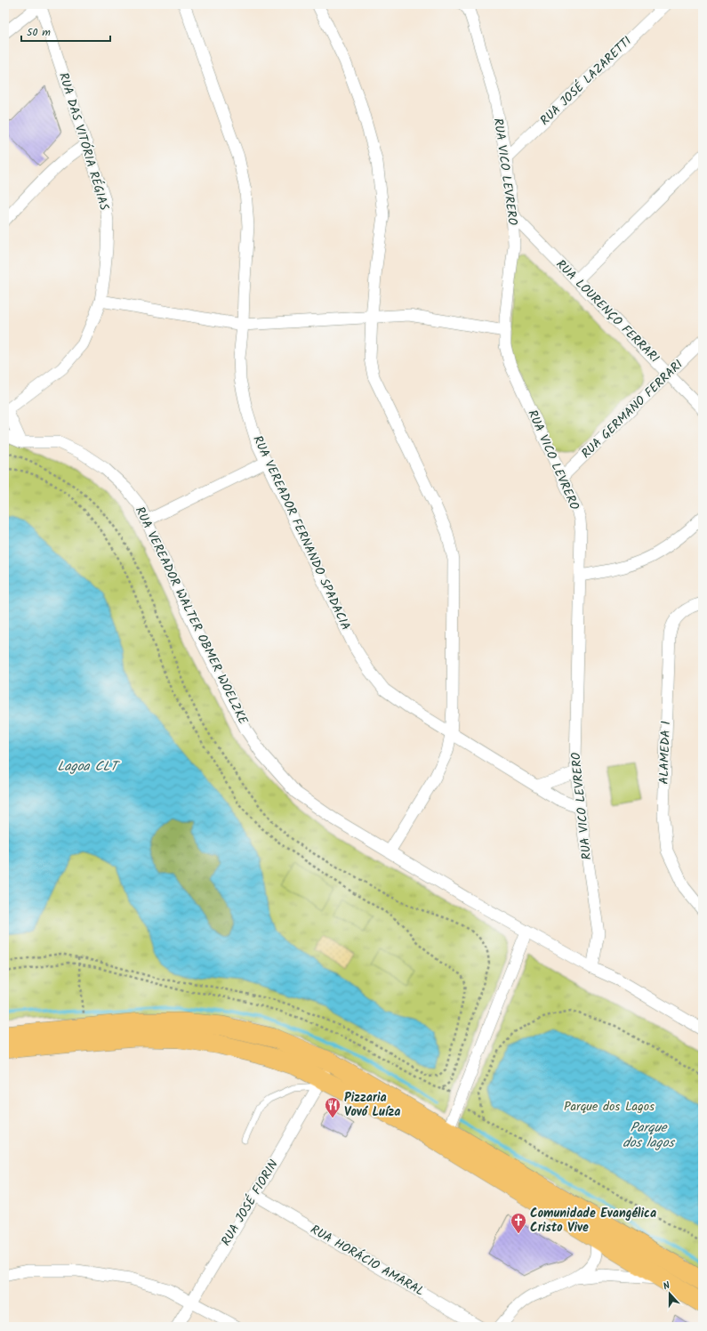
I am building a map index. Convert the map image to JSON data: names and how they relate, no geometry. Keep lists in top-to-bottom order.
{
  "streets": {
    "street": [
      "RUA JOSÉ LAZARETTI",
      "RUA DAS VITÓRIA RÉGIAS",
      "RUA VICO LEVRERO",
      "RUA LOURENÇO FERRARI",
      "RUA GERMANO FERRARI",
      "RUA VEREADOR FERNANDO SPADACIA",
      "RUA VEREADOR WALTER OBMER WOELZKE",
      "ALAMEDA 1",
      "RUA JOSÉ FIORIN",
      "RUA HORÁCIO AMARAL"
    ]
  },
  "crossings": [
    ["RUA JOSÉ LAZARETTI", "RUA VICO LEVRERO"],
    ["RUA VICO LEVRERO", "RUA LOURENÇO FERRARI"],
    ["RUA VICO LEVRERO", "RUA GERMANO FERRARI"],
    ["RUA VICO LEVRERO", "RUA VEREADOR FERNANDO SPADACIA"],
    ["RUA VICO LEVRERO", "RUA VEREADOR WALTER OBMER WOELZKE"],
    ["RUA LOURENÇO FERRARI", "RUA GERMANO FERRARI"],
    ["RUA JOSÉ FIORIN", "RUA HORÁCIO AMARAL"]
  ],
  "water": ["Lagoa CLT", "Parque dos lagos"],
  "parks": ["Parque dos Lagos"],
  "places": {
    "restaurant": ["Pizzaria Vovó Luíza"],
    "church": ["Comunidade Evangélica Cristo Vive"]
  },
  "scale_bar": "50 m",
  "north": "top"
}
